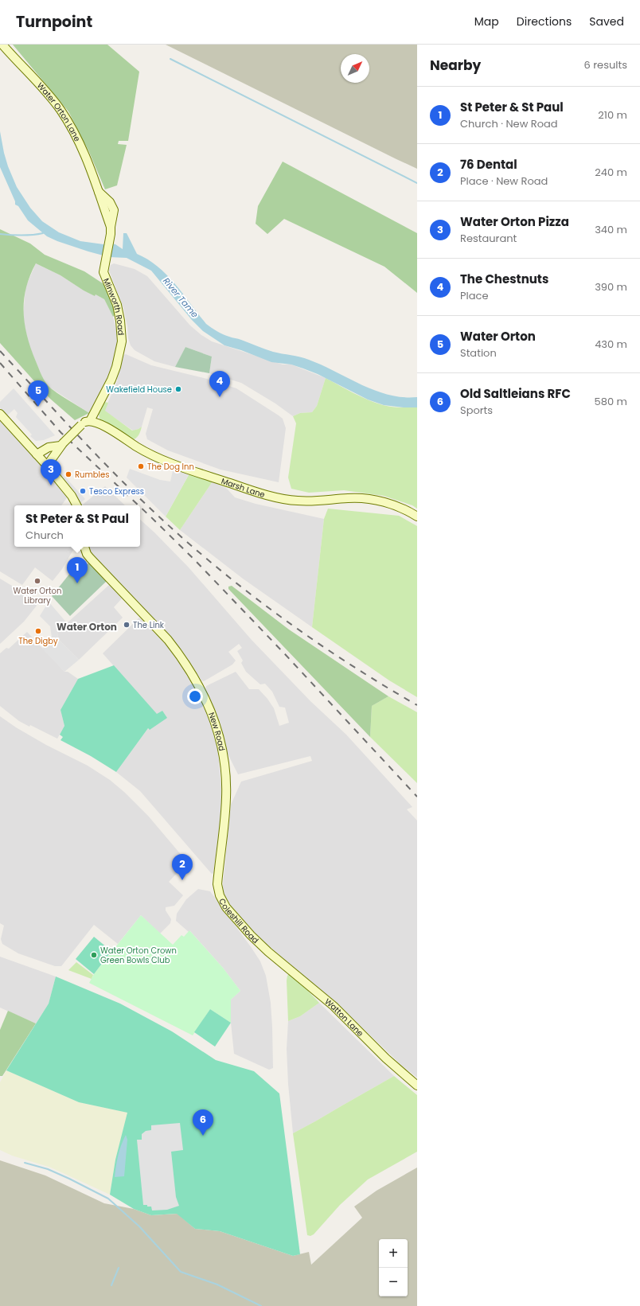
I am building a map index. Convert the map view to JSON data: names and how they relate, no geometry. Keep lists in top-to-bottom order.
{
  "streets": {
    "main road": [
      "Water Orton Lane",
      "Minworth Road",
      "Marsh Lane",
      "New Road",
      "Coleshill Road",
      "Watton Lane"
    ]
  },
  "crossings": [
    ["Water Orton Lane", "Minworth Road"],
    ["Minworth Road", "Marsh Lane"],
    ["New Road", "Coleshill Road"],
    ["Coleshill Road", "Watton Lane"]
  ],
  "districts": ["Water Orton"],
  "water": ["River Tame"],
  "places": [
    "Wakefield House",
    "The Dog Inn",
    "Rumbles",
    "Tesco Express",
    "Water Orton Library",
    "The Link",
    "The Digby",
    "Water Orton Crown Green Bowls Club"
  ],
  "north": "top right",
  "page": {
    "header": "Turnpoint",
    "nav": ["Map", "Directions", "Saved"],
    "heading": ["Nearby", "6 results"],
    "list": [
      {
        "mark": "1",
        "name": "St Peter & St Paul",
        "note": "Church · New Road",
        "value": "210 m"
      },
      {
        "mark": "2",
        "name": "76 Dental",
        "note": "Place · New Road",
        "value": "240 m"
      },
      {
        "mark": "3",
        "name": "Water Orton Pizza",
        "note": "Restaurant",
        "value": "340 m"
      },
      {
        "mark": "4",
        "name": "The Chestnuts",
        "note": "Place",
        "value": "390 m"
      },
      {
        "mark": "5",
        "name": "Water Orton",
        "note": "Station",
        "value": "430 m"
      },
      {
        "mark": "6",
        "name": "Old Saltleians RFC",
        "note": "Sports",
        "value": "580 m"
      }
    ],
    "pins": [
      "4",
      "5",
      "3",
      "1",
      "2",
      "6"
    ],
    "popup": ["St Peter & St Paul", "Church"],
    "map_buttons": ["+", "−"]
  }
}
